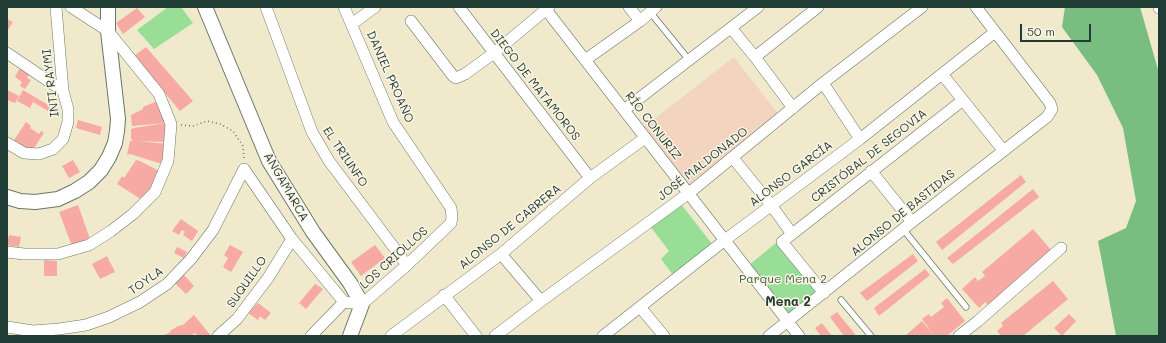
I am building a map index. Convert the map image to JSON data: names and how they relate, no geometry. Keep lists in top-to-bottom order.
{
  "streets": {
    "street": [
      "DANIEL PROAÑO",
      "INTI RAYMI",
      "DIEGO DE MATAMOROS",
      "RÍO CONURIZ",
      "CRISTÓBAL DE SEGOVIA",
      "EL TRIUNFO",
      "JOSÉ MALDONADO",
      "ALONSO GARCÍA",
      "ANGAMARCA",
      "ALONSO DE BASTIDAS",
      "ALONSO DE CABRERA",
      "LOS CRIOLLOS",
      "TOYLA",
      "SUQUILLO"
    ]
  },
  "crossings": [
    ["DANIEL PROAÑO", "LOS CRIOLLOS"],
    ["DIEGO DE MATAMOROS", "ALONSO DE CABRERA"],
    ["RÍO CONURIZ", "JOSÉ MALDONADO"],
    ["RÍO CONURIZ", "ALONSO GARCÍA"],
    ["RÍO CONURIZ", "ALONSO DE BASTIDAS"],
    ["RÍO CONURIZ", "ALONSO DE CABRERA"],
    ["EL TRIUNFO", "LOS CRIOLLOS"],
    ["ALONSO GARCÍA", "ALONSO DE BASTIDAS"],
    ["ANGAMARCA", "LOS CRIOLLOS"]
  ],
  "districts": ["Mena 2"],
  "parks": ["Parque Mena 2"],
  "scale_bar": "50 m"
}
